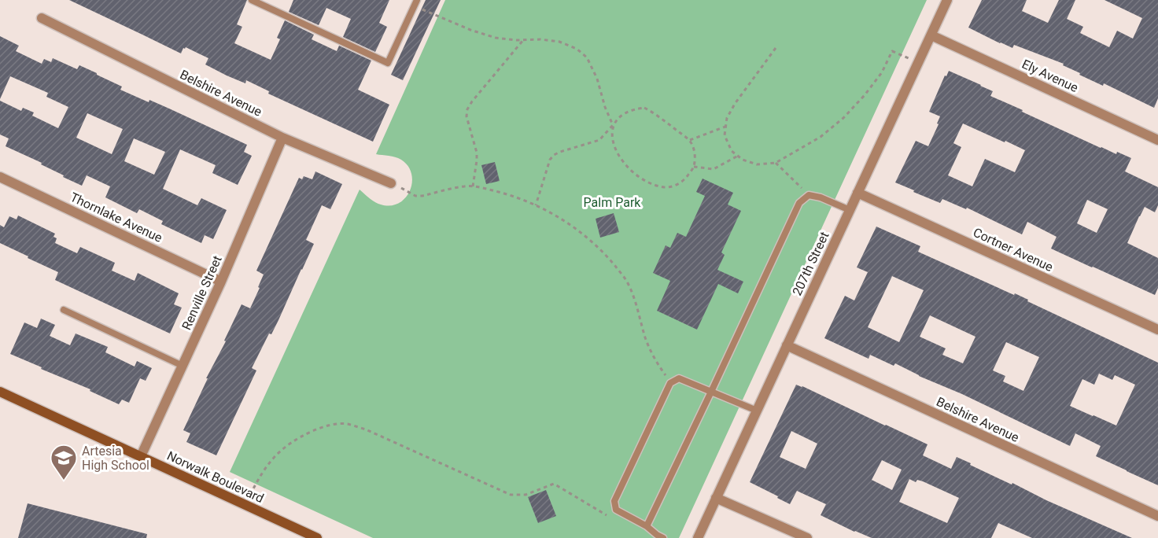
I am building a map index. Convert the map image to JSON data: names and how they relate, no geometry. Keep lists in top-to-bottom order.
{
  "streets": {
    "main road": ["Norwalk Boulevard"],
    "street": [
      "Ely Avenue",
      "Belshire Avenue",
      "Thornlake Avenue",
      "Cortner Avenue",
      "207th Street",
      "Renville Street"
    ]
  },
  "crossings": [
    ["Ely Avenue", "207th Street"],
    ["Belshire Avenue", "207th Street"],
    ["Belshire Avenue", "Renville Street"],
    ["Thornlake Avenue", "Renville Street"],
    ["Cortner Avenue", "207th Street"],
    ["Renville Street", "Norwalk Boulevard"]
  ],
  "parks": ["Palm Park"],
  "places": {
    "school or university": ["Artesia High School"]
  }
}
